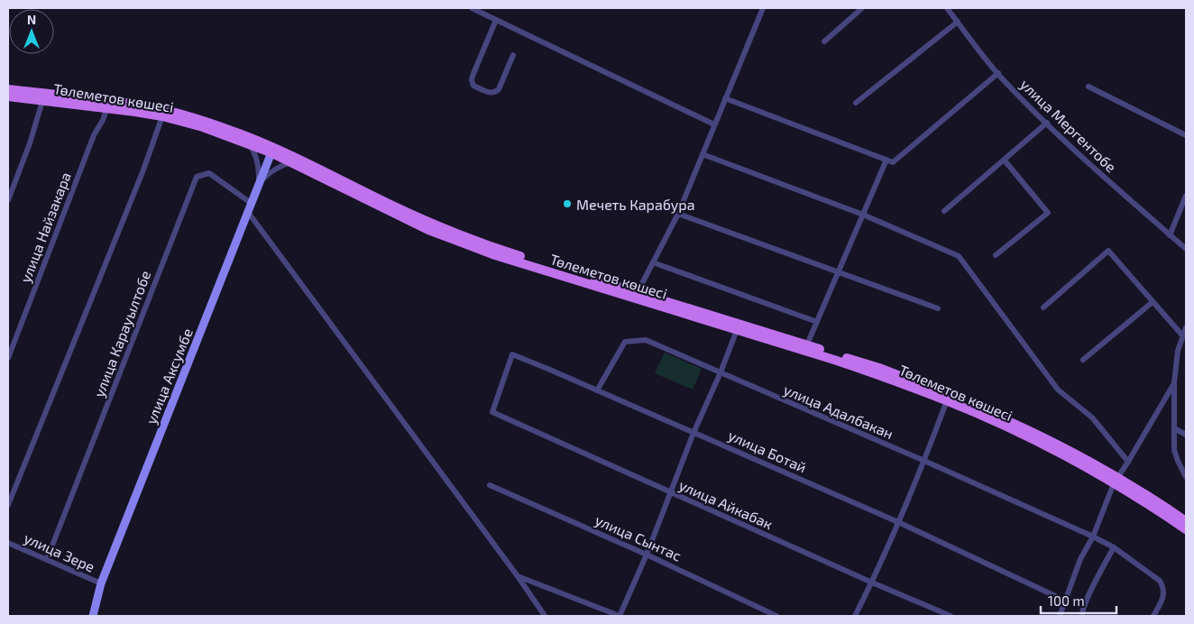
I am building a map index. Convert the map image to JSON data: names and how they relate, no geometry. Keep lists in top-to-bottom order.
{
  "streets": {
    "main road": ["Төлеметов көшесі", "улица Аксумбе"],
    "street": [
      "улица Мергентобе",
      "улица Найзакара",
      "улица Карауылтобе",
      "улица Адалбакан",
      "улица Ботай",
      "улица Айкабак",
      "улица Сынтас",
      "улица Зере"
    ]
  },
  "crossings": [
    ["Төлеметов көшесі", "улица Найзакара"],
    ["Төлеметов көшесі", "улица Аксумбе"],
    ["улица Карауылтобе", "улица Аксумбе"],
    ["улица Карауылтобе", "улица Зере"],
    ["улица Аксумбе", "улица Зере"],
    ["улица Адалбакан", "улица Ботай"],
    ["улица Ботай", "улица Айкабак"]
  ],
  "places": ["Мечеть Карабура"],
  "scale_bar": "100 m",
  "north": "top"
}
